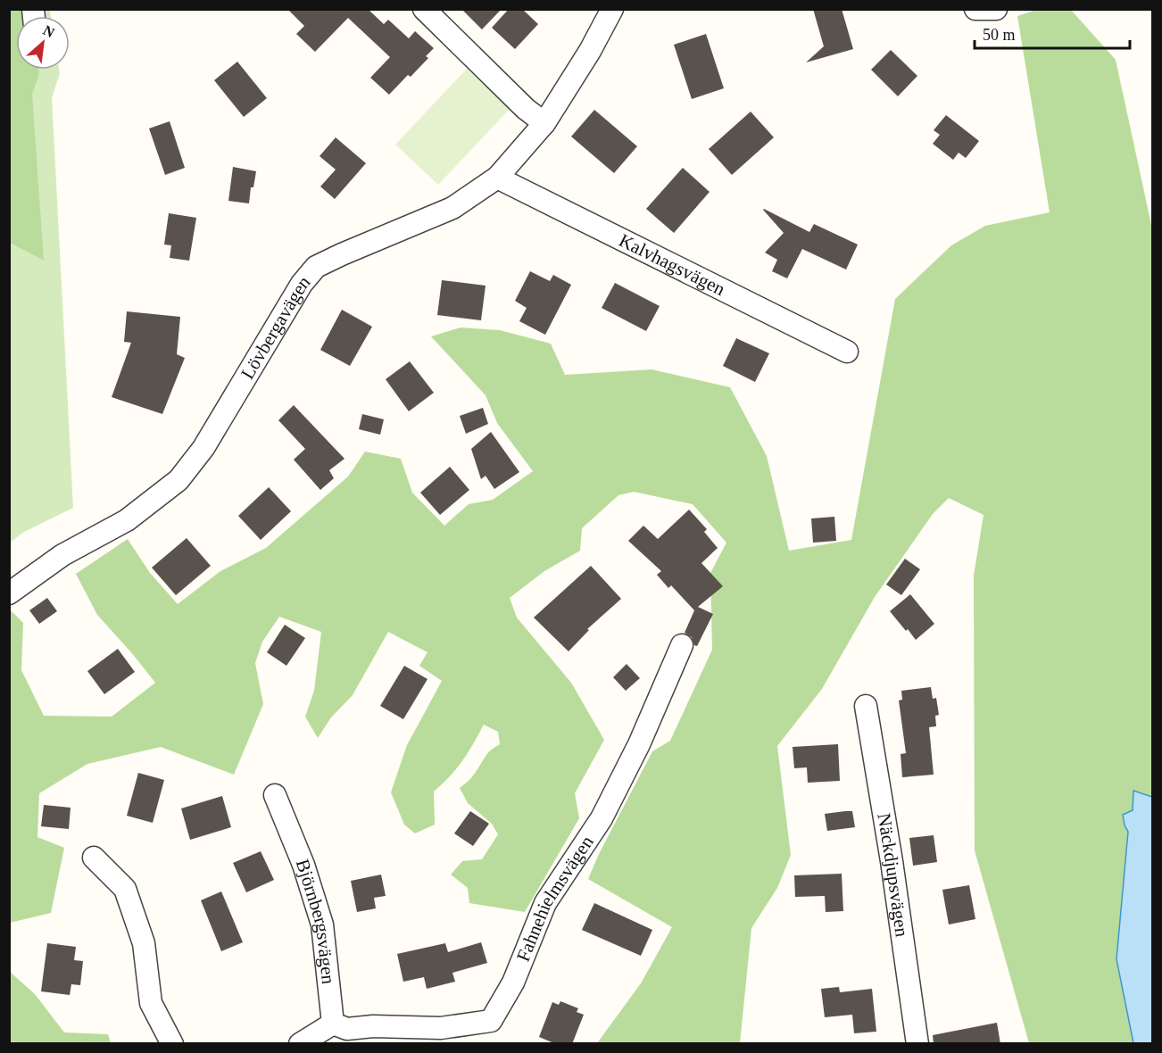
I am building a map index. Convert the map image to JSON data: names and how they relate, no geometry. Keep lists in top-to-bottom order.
{
  "streets": {
    "street": [
      "Kalvhagsvägen",
      "Lövbergavägen",
      "Näckdjupsvägen",
      "Fahnehielmsvägen",
      "Björnbergsvägen"
    ]
  },
  "crossings": [
    ["Kalvhagsvägen", "Lövbergavägen"],
    ["Fahnehielmsvägen", "Björnbergsvägen"]
  ],
  "scale_bar": "50 m",
  "north": "top right"
}
